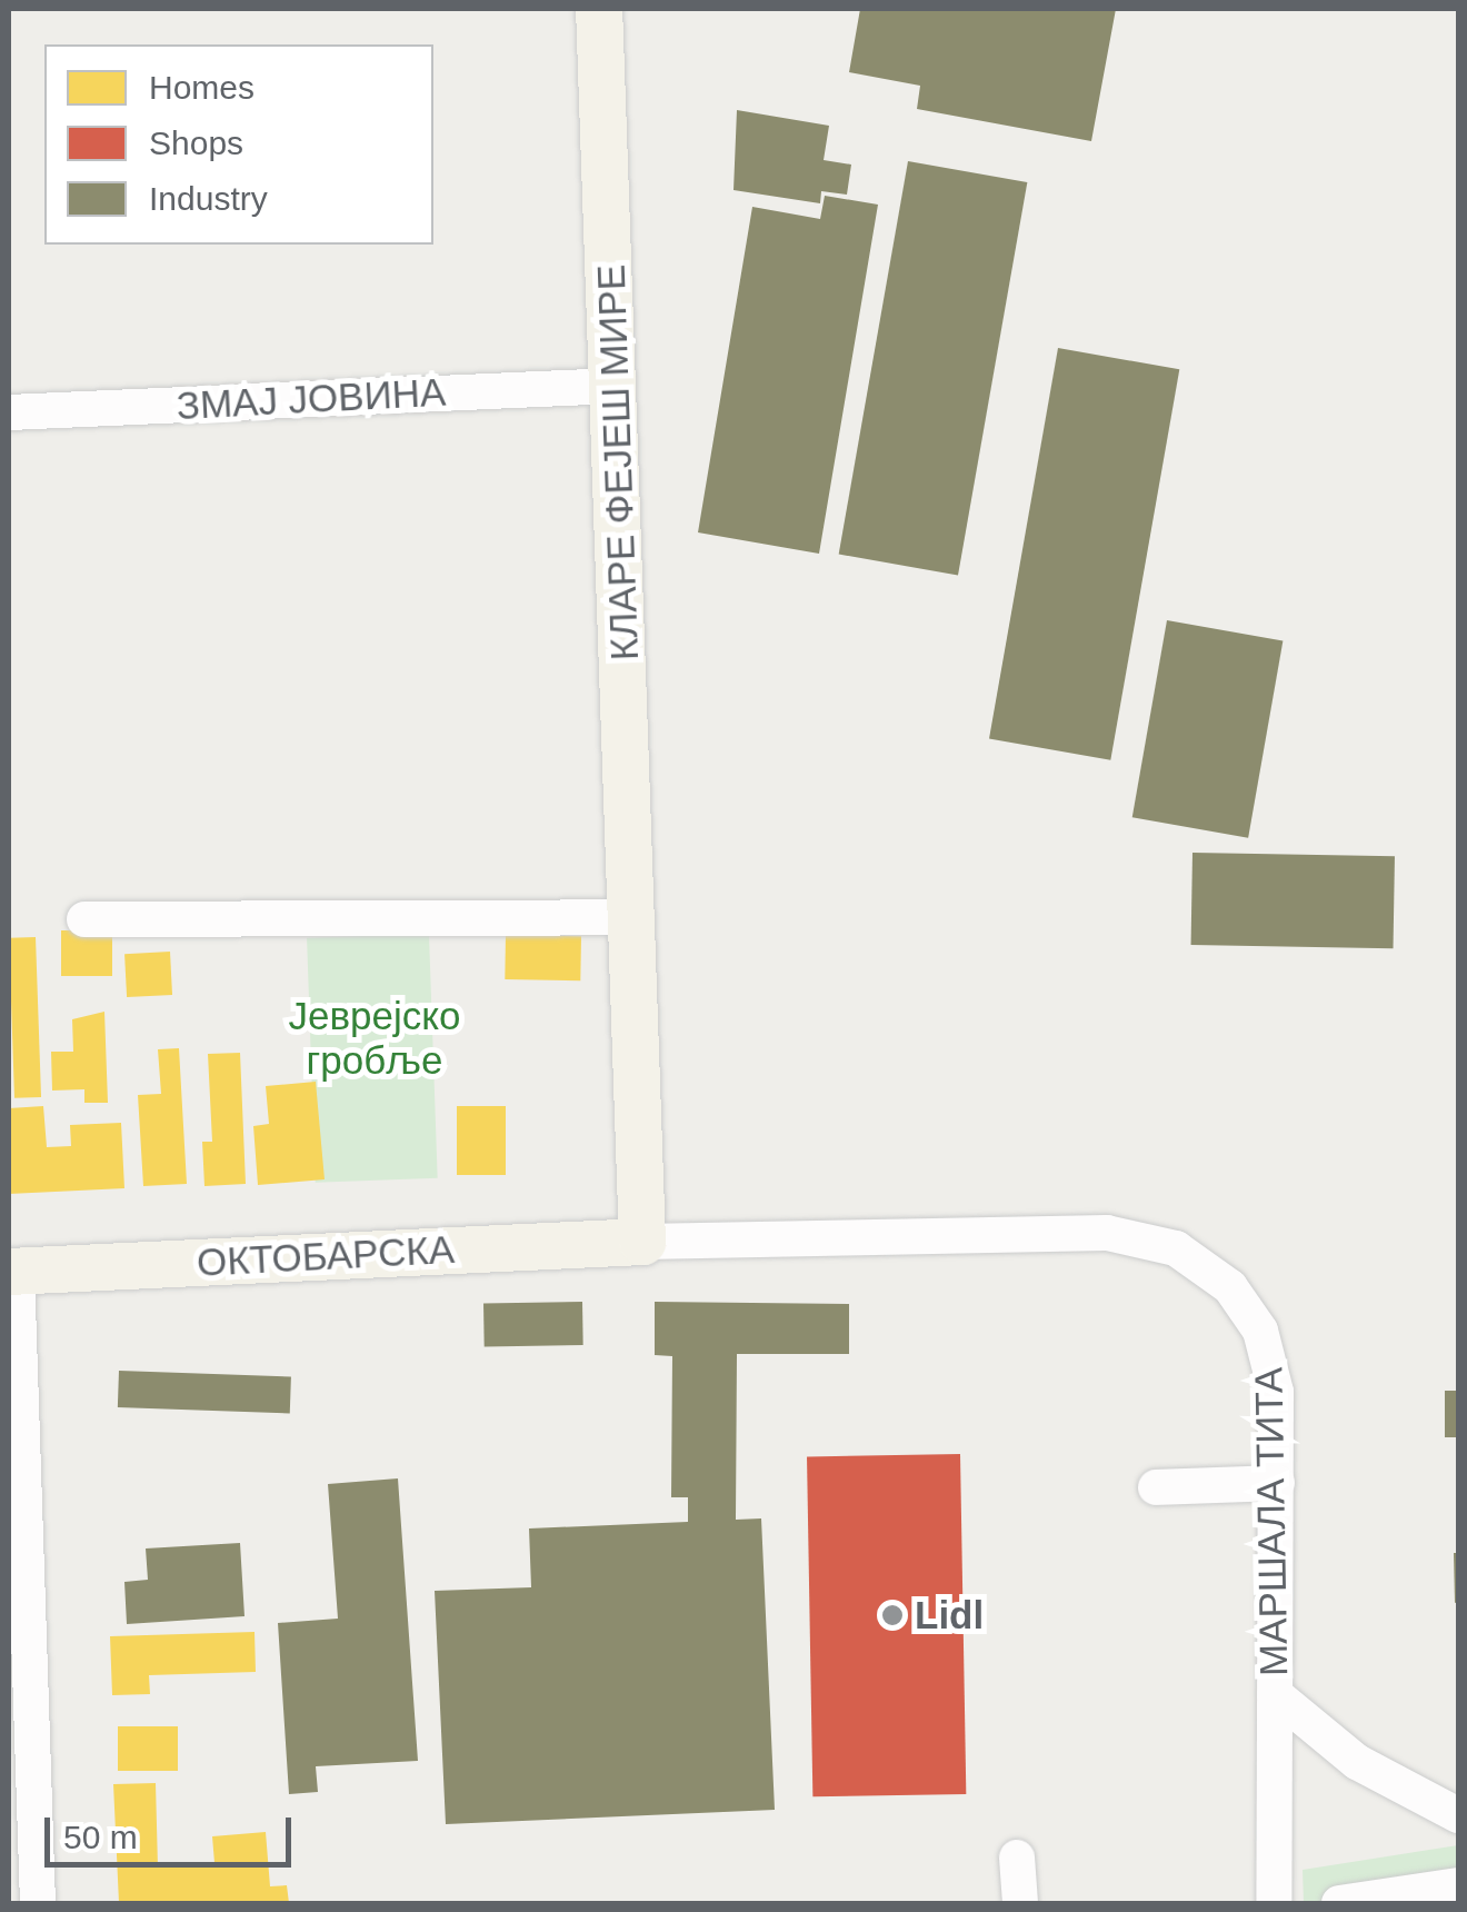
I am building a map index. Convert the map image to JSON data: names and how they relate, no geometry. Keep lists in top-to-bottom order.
{
  "streets": {
    "main road": ["КЛАРЕ ФЕЈЕШ МИРЕ", "ОКТОБАРСКА"],
    "street": ["ЗМАЈ ЈОВИНА", "МАРШАЛА ТИТА"]
  },
  "crossings": [
    ["ЗМАЈ ЈОВИНА", "КЛАРЕ ФЕЈЕШ МИРЕ"],
    ["КЛАРЕ ФЕЈЕШ МИРЕ", "ОКТОБАРСКА"],
    ["КЛАРЕ ФЕЈЕШ МИРЕ", "МАРШАЛА ТИТА"],
    ["ОКТОБАРСКА", "МАРШАЛА ТИТА"]
  ],
  "parks": ["Јеврејско гробље"],
  "places": ["Lidl"],
  "legend": ["Homes", "Shops", "Industry"],
  "scale_bar": "50 m"
}
